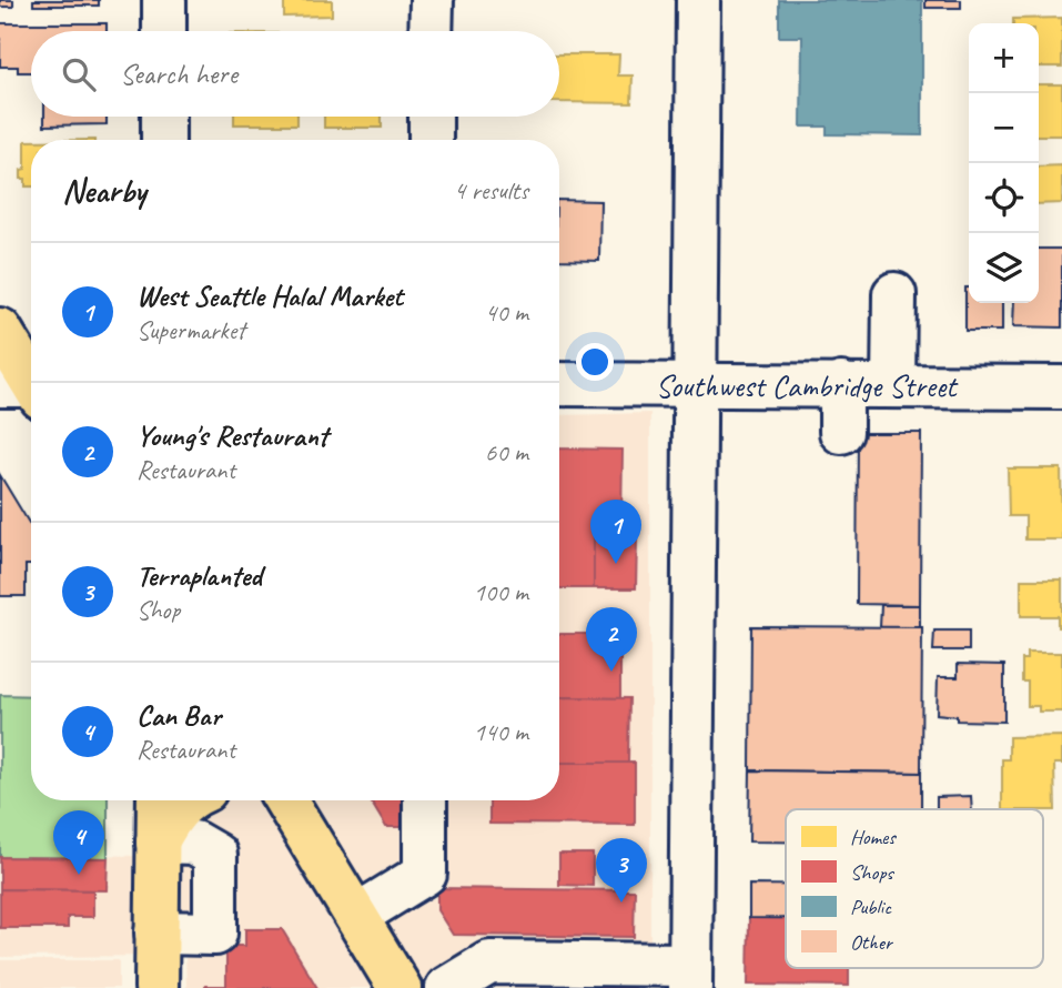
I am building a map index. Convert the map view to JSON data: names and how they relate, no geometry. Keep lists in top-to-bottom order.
{
  "streets": {
    "street": ["Southwest Cambridge Street"]
  },
  "legend": [
    "Homes",
    "Shops",
    "Public",
    "Other"
  ],
  "page": {
    "map_buttons": ["+", "−"],
    "search": "Search here",
    "heading": ["Nearby", "4 results"],
    "list": [
      {
        "mark": "1",
        "name": "West Seattle Halal Market",
        "note": "Supermarket",
        "value": "40 m"
      },
      {
        "mark": "2",
        "name": "Young's Restaurant",
        "note": "Restaurant",
        "value": "60 m"
      },
      {
        "mark": "3",
        "name": "Terraplanted",
        "note": "Shop",
        "value": "100 m"
      },
      {
        "mark": "4",
        "name": "Can Bar",
        "note": "Restaurant",
        "value": "140 m"
      }
    ],
    "pins": [
      "1",
      "2",
      "4",
      "3"
    ]
  }
}
